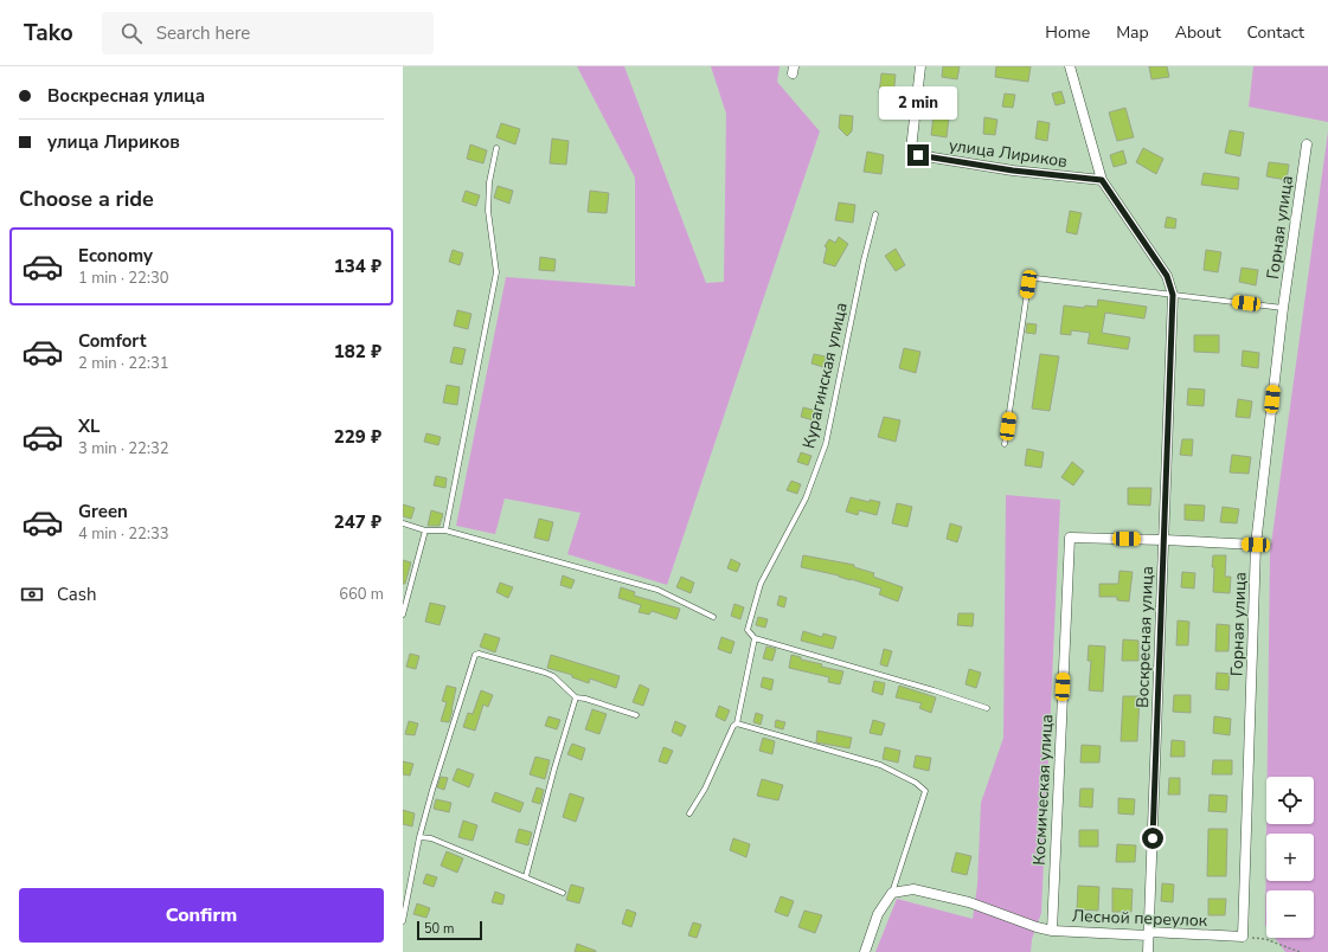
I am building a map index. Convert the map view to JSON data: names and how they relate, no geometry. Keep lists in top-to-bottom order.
{
  "streets": {
    "street": [
      "улица Лириков",
      "Горная улица",
      "Воскресная улица",
      "Космическая улица",
      "Лесной переулок"
    ],
    "lane": ["Курагинская улица"]
  },
  "crossings": [
    ["Горная улица", "Лесной переулок"],
    ["Воскресная улица", "Космическая улица"],
    ["Воскресная улица", "Лесной переулок"],
    ["Космическая улица", "Лесной переулок"]
  ],
  "scale_bar": "50 m",
  "page": {
    "header": "Tako",
    "search": "Search here",
    "nav": [
      "Home",
      "Map",
      "About",
      "Contact"
    ],
    "banner": ["Воскресная улица", "улица Лириков"],
    "bubble": "2 min",
    "heading": "Choose a ride",
    "list": [
      {
        "name": "Economy",
        "note": "1 min · 22:30",
        "value": "134 ₽"
      },
      {
        "name": "Comfort",
        "note": "2 min · 22:31",
        "value": "182 ₽"
      },
      {
        "name": "XL",
        "note": "3 min · 22:32",
        "value": "229 ₽"
      },
      {
        "name": "Green",
        "note": "4 min · 22:33",
        "value": "247 ₽"
      }
    ],
    "pay": ["Cash", "660 m"],
    "map_buttons": ["+", "−"],
    "buttons": "Confirm",
    "scale": "50 m"
  }
}
